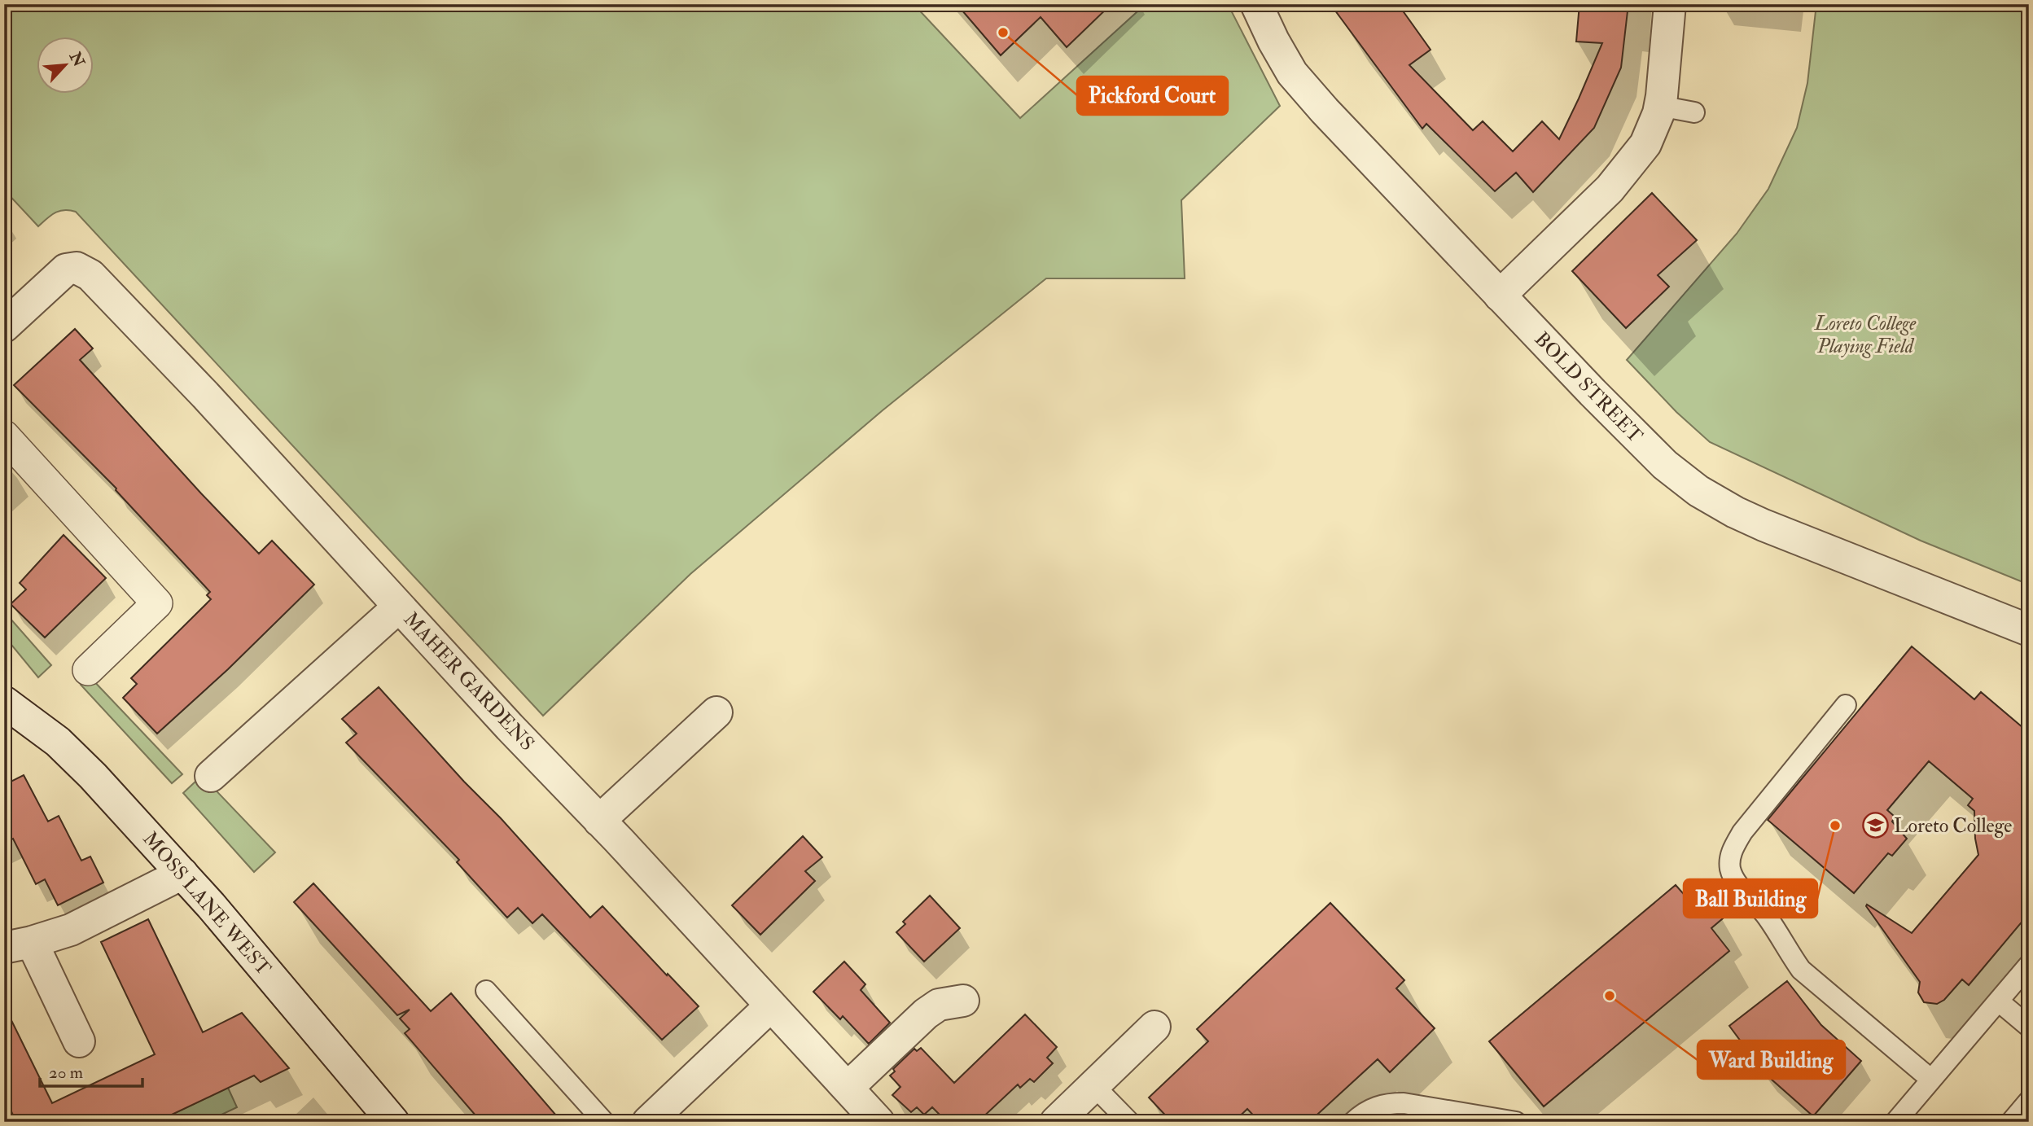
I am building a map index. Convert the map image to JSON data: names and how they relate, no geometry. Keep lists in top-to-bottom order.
{
  "streets": {
    "street": ["BOLD STREET", "MAHER GARDENS", "MOSS LANE WEST"]
  },
  "parks": ["Loreto College Playing Field"],
  "places": {
    "other": ["Pickford Court", "Ball Building", "Ward Building"],
    "school or university": ["Loreto College"]
  },
  "scale_bar": "20 m",
  "north": "top right"
}
